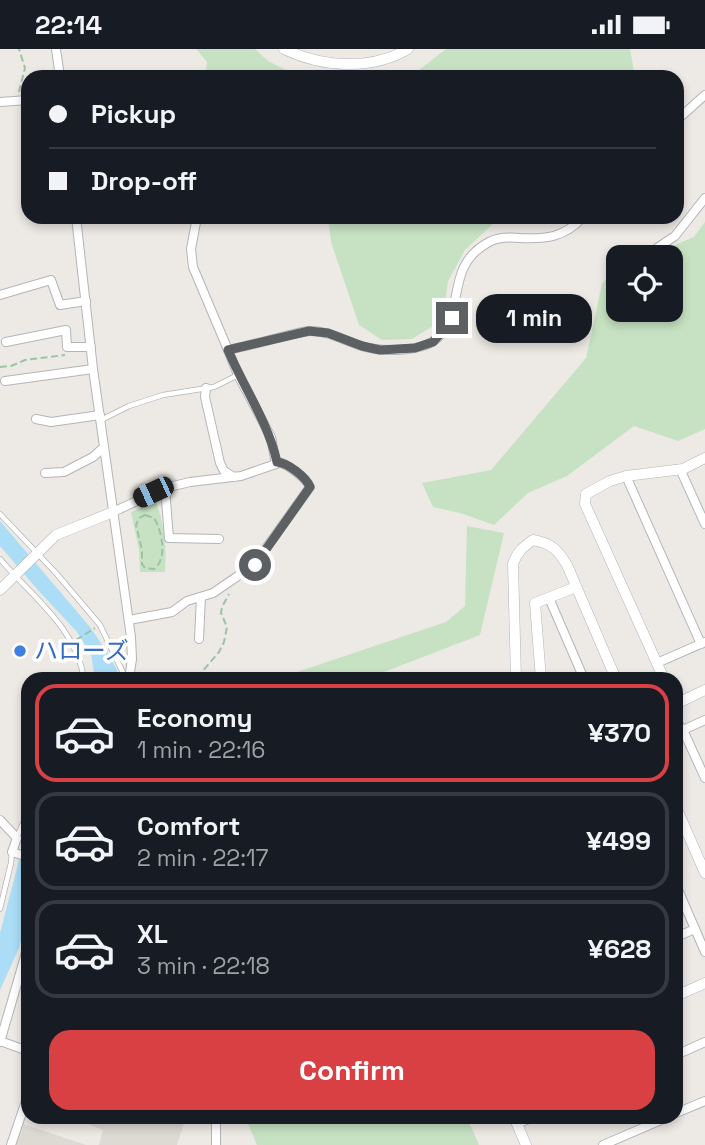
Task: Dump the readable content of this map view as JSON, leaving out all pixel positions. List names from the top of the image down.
{
  "places": ["ハローズ"],
  "page": {
    "status": "22:14",
    "banner": ["Pickup", "Drop-off"],
    "bubble": "1 min",
    "list": [
      {
        "name": "Economy",
        "note": "1 min · 22:16",
        "value": "¥370"
      },
      {
        "name": "Comfort",
        "note": "2 min · 22:17",
        "value": "¥499"
      },
      {
        "name": "XL",
        "note": "3 min · 22:18",
        "value": "¥628"
      }
    ],
    "buttons": "Confirm"
  }
}
